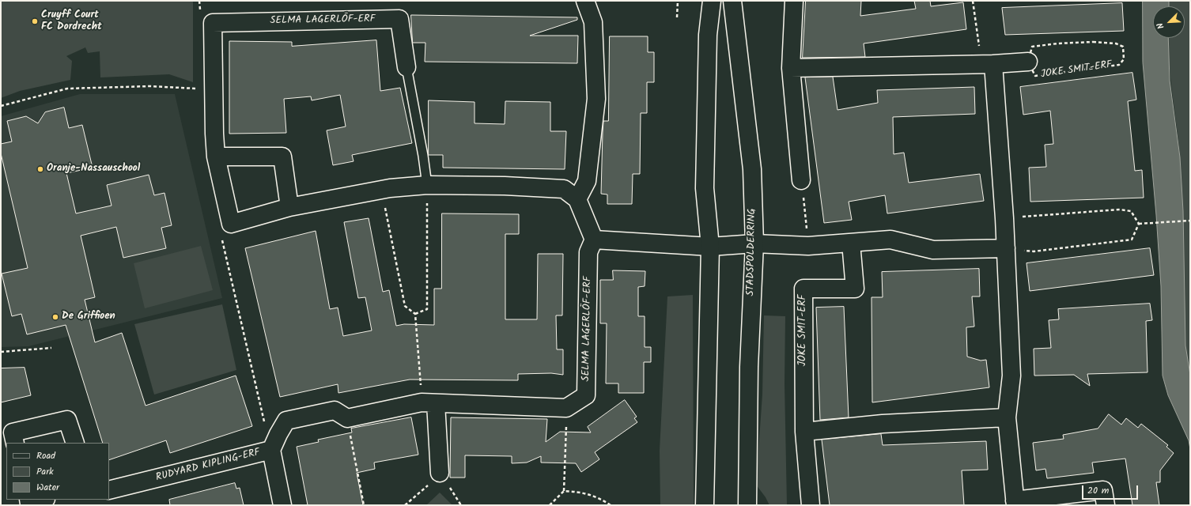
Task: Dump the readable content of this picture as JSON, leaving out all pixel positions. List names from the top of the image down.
{
  "streets": {
    "street": [
      "SELMA LAGERLÖF-ERF",
      "JOKE SMIT-ERF",
      "STADSPOLDERRING",
      "RUDYARD KIPLING-ERF"
    ]
  },
  "places": ["Cruyff Court FC Dordrecht", "Oranje-Nassauschool", "De Griffioen"],
  "legend": ["Road", "Park", "Water"],
  "scale_bar": "20 m",
  "north": "bottom left"
}
